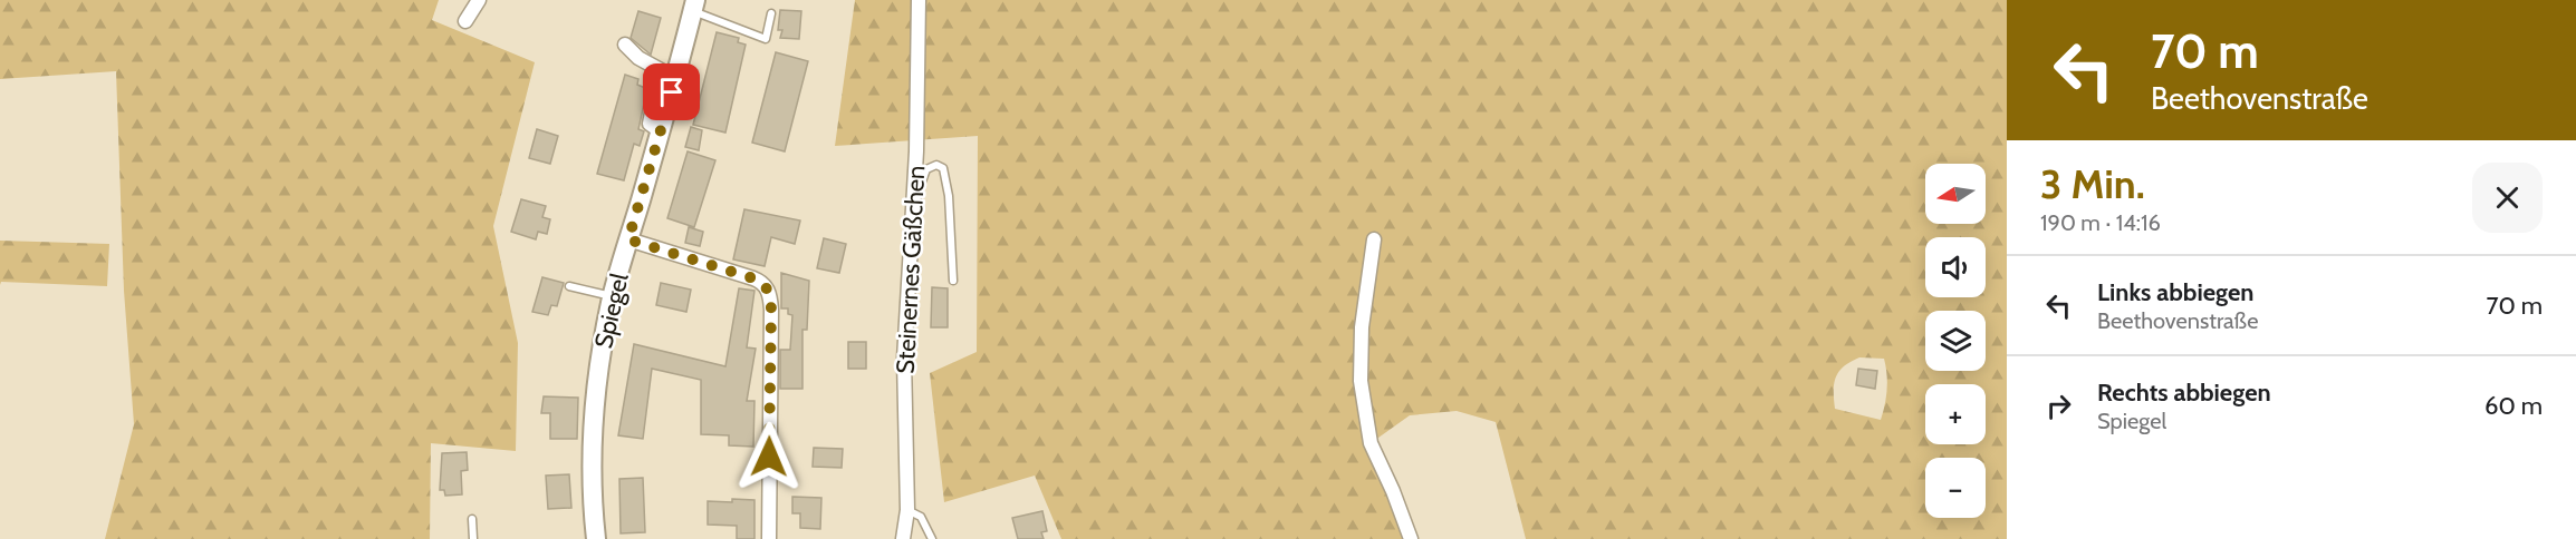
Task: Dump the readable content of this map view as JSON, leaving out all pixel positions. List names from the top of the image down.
{
  "streets": {
    "street": ["Steinernes Gäßchen", "Spiegel"]
  },
  "north": "left",
  "page": {
    "turn": ["70 m", "Beethovenstraße"],
    "heading": ["3 Min.", "190 m · 14:16"],
    "map_buttons": ["+", "−"],
    "list": [
      {
        "name": "Links abbiegen",
        "note": "Beethovenstraße",
        "value": "70 m"
      },
      {
        "name": "Rechts abbiegen",
        "note": "Spiegel",
        "value": "60 m"
      }
    ]
  }
}
